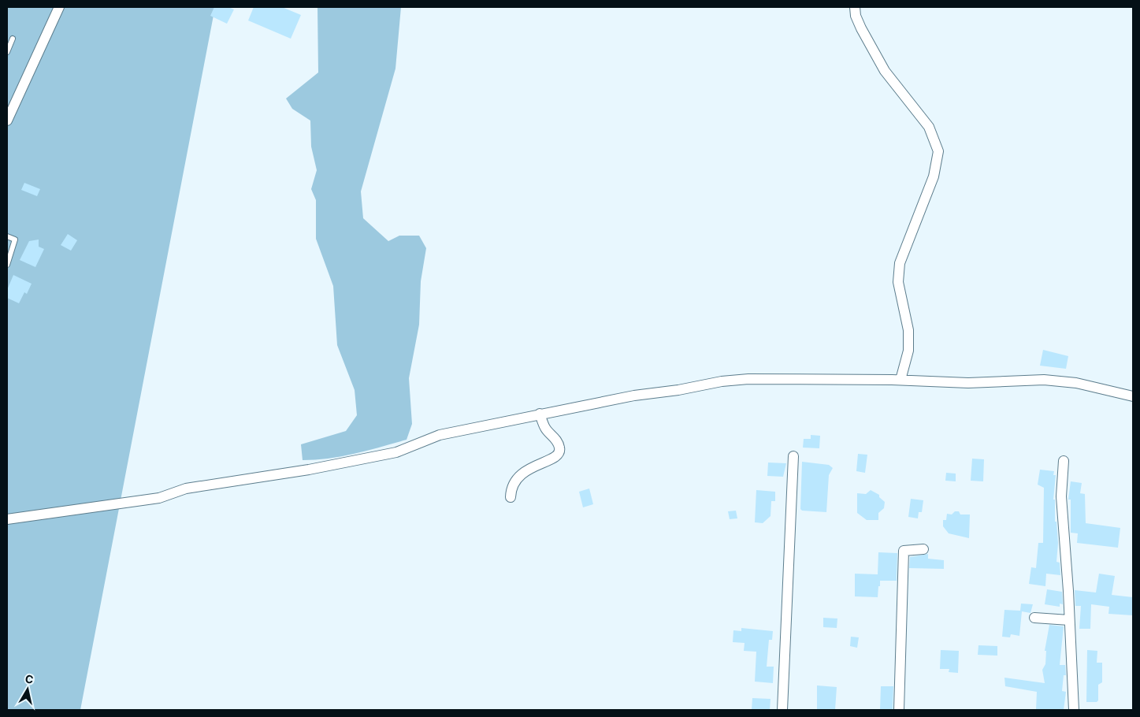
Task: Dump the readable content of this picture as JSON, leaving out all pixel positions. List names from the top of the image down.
{
  "north": "top"
}
